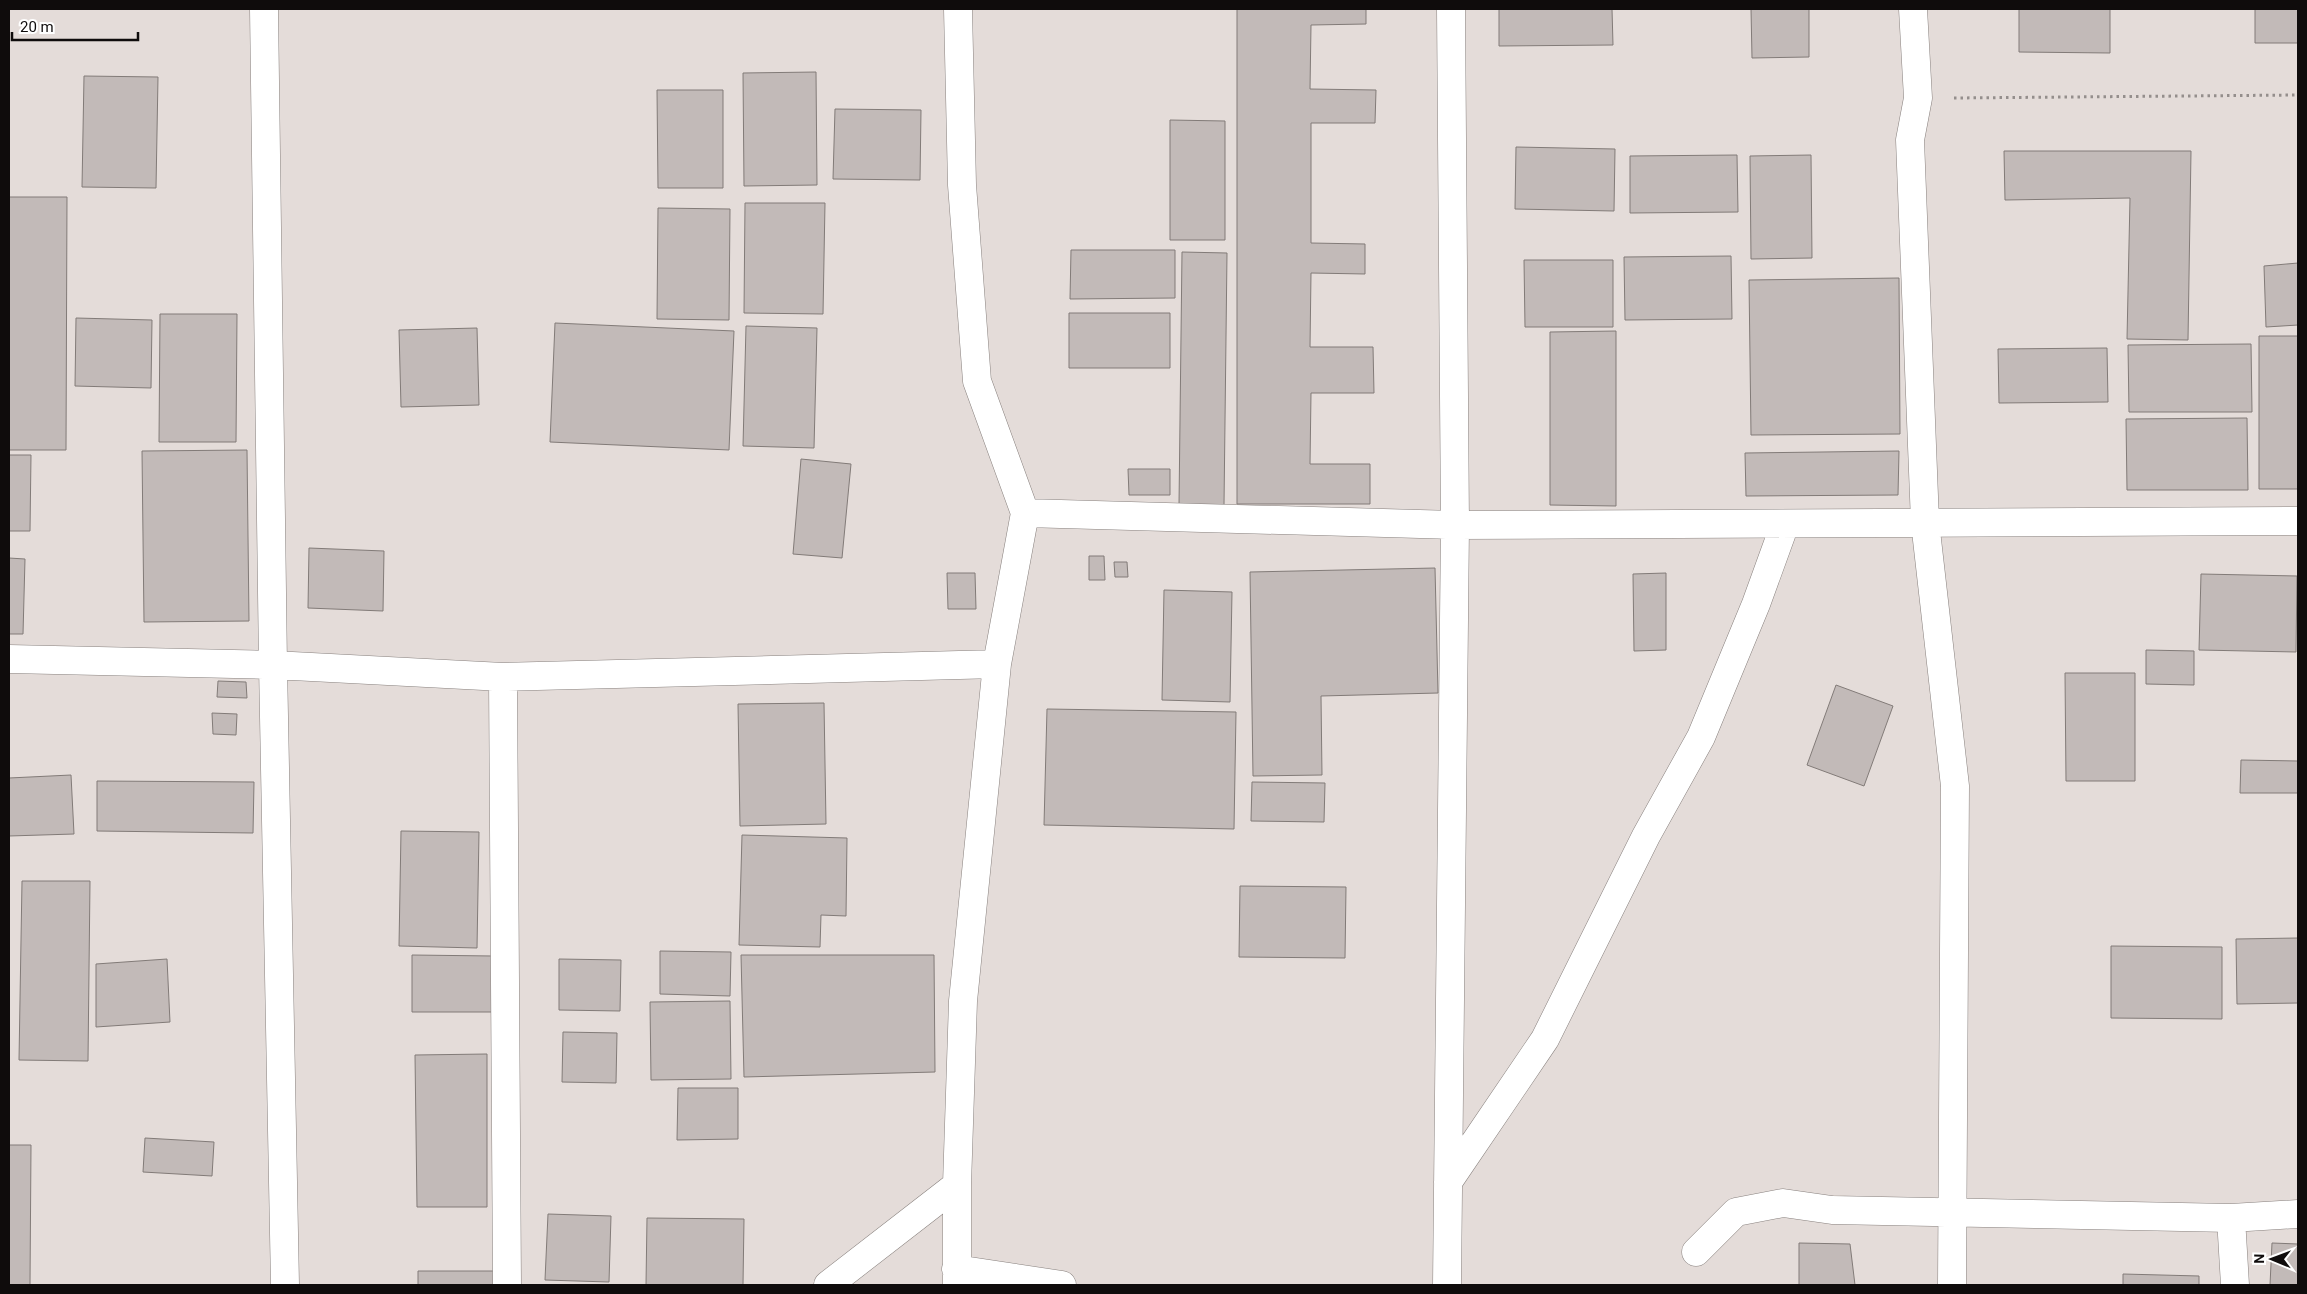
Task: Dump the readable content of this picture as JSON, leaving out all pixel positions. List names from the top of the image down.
{
  "scale_bar": "20 m",
  "north": "left"
}
